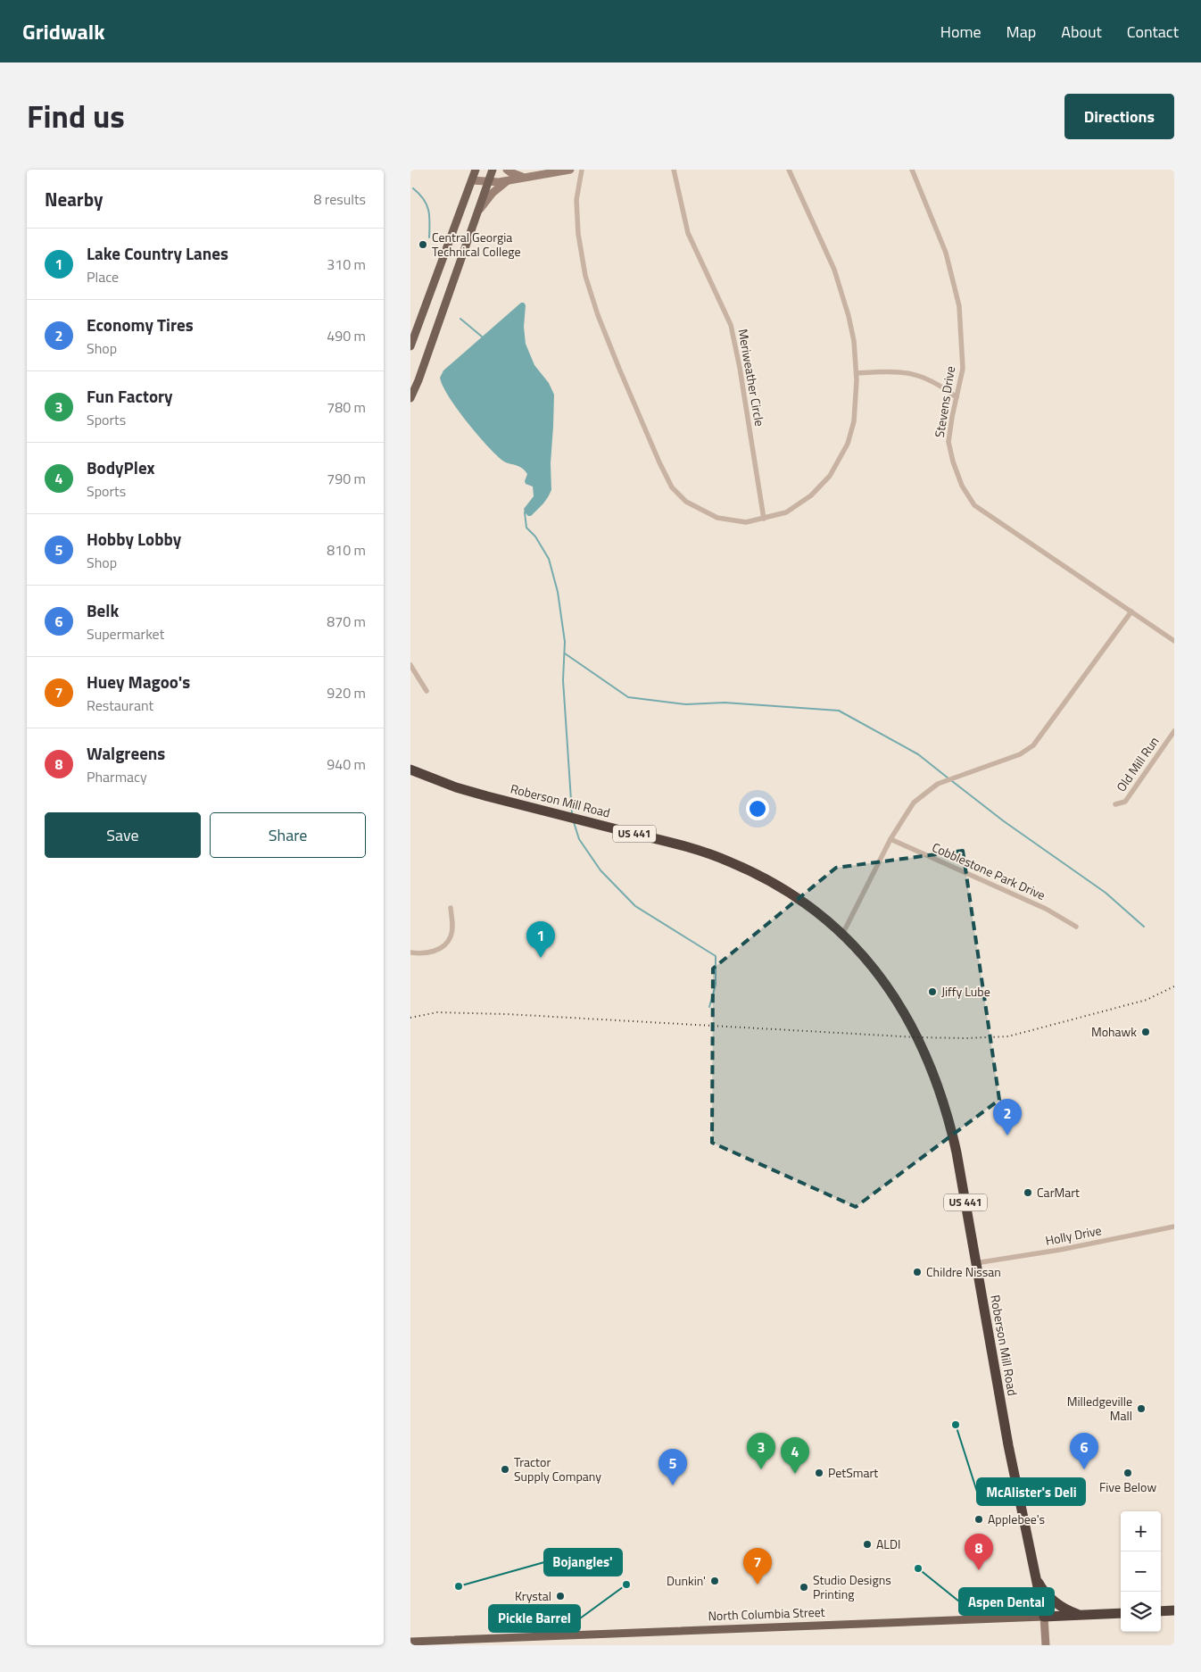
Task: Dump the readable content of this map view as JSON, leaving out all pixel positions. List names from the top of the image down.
{
  "streets": {
    "highway": ["Roberson Mill Road", "US 441", "North Columbia Street"],
    "street": [
      "Meriweather Circle",
      "Stevens Drive",
      "Old Mill Run",
      "Cobblestone Park Drive",
      "Holly Drive"
    ]
  },
  "crossings": [
    ["Roberson Mill Road", "US 441"],
    ["Roberson Mill Road", "Holly Drive"],
    ["Roberson Mill Road", "North Columbia Street"],
    ["US 441", "North Columbia Street"]
  ],
  "places": [
    "Central Georgia Technical College",
    "Jiffy Lube",
    "Mohawk",
    "CarMart",
    "Childre Nissan",
    "Milledgeville Mall",
    "McAlister's Deli",
    "Tractor Supply Company",
    "PetSmart",
    "Five Below",
    "Applebee's",
    "ALDI",
    "Aspen Dental",
    "Dunkin'",
    "Pickle Barrel",
    "Bojangles'",
    "Studio Designs Printing",
    "Krystal"
  ],
  "page": {
    "header": "Gridwalk",
    "nav": [
      "Home",
      "Map",
      "About",
      "Contact"
    ],
    "title": "Find us",
    "buttons": [
      "Directions",
      ["Save", "Share"]
    ],
    "heading": ["Nearby", "8 results"],
    "list": [
      {
        "mark": "1",
        "name": "Lake Country Lanes",
        "note": "Place",
        "value": "310 m"
      },
      {
        "mark": "2",
        "name": "Economy Tires",
        "note": "Shop",
        "value": "490 m"
      },
      {
        "mark": "3",
        "name": "Fun Factory",
        "note": "Sports",
        "value": "780 m"
      },
      {
        "mark": "4",
        "name": "BodyPlex",
        "note": "Sports",
        "value": "790 m"
      },
      {
        "mark": "5",
        "name": "Hobby Lobby",
        "note": "Shop",
        "value": "810 m"
      },
      {
        "mark": "6",
        "name": "Belk",
        "note": "Supermarket",
        "value": "870 m"
      },
      {
        "mark": "7",
        "name": "Huey Magoo's",
        "note": "Restaurant",
        "value": "920 m"
      },
      {
        "mark": "8",
        "name": "Walgreens",
        "note": "Pharmacy",
        "value": "940 m"
      }
    ],
    "pins": [
      "1",
      "2",
      "3",
      "6",
      "4",
      "5",
      "8",
      "7"
    ],
    "map_buttons": ["+", "−"]
  }
}
